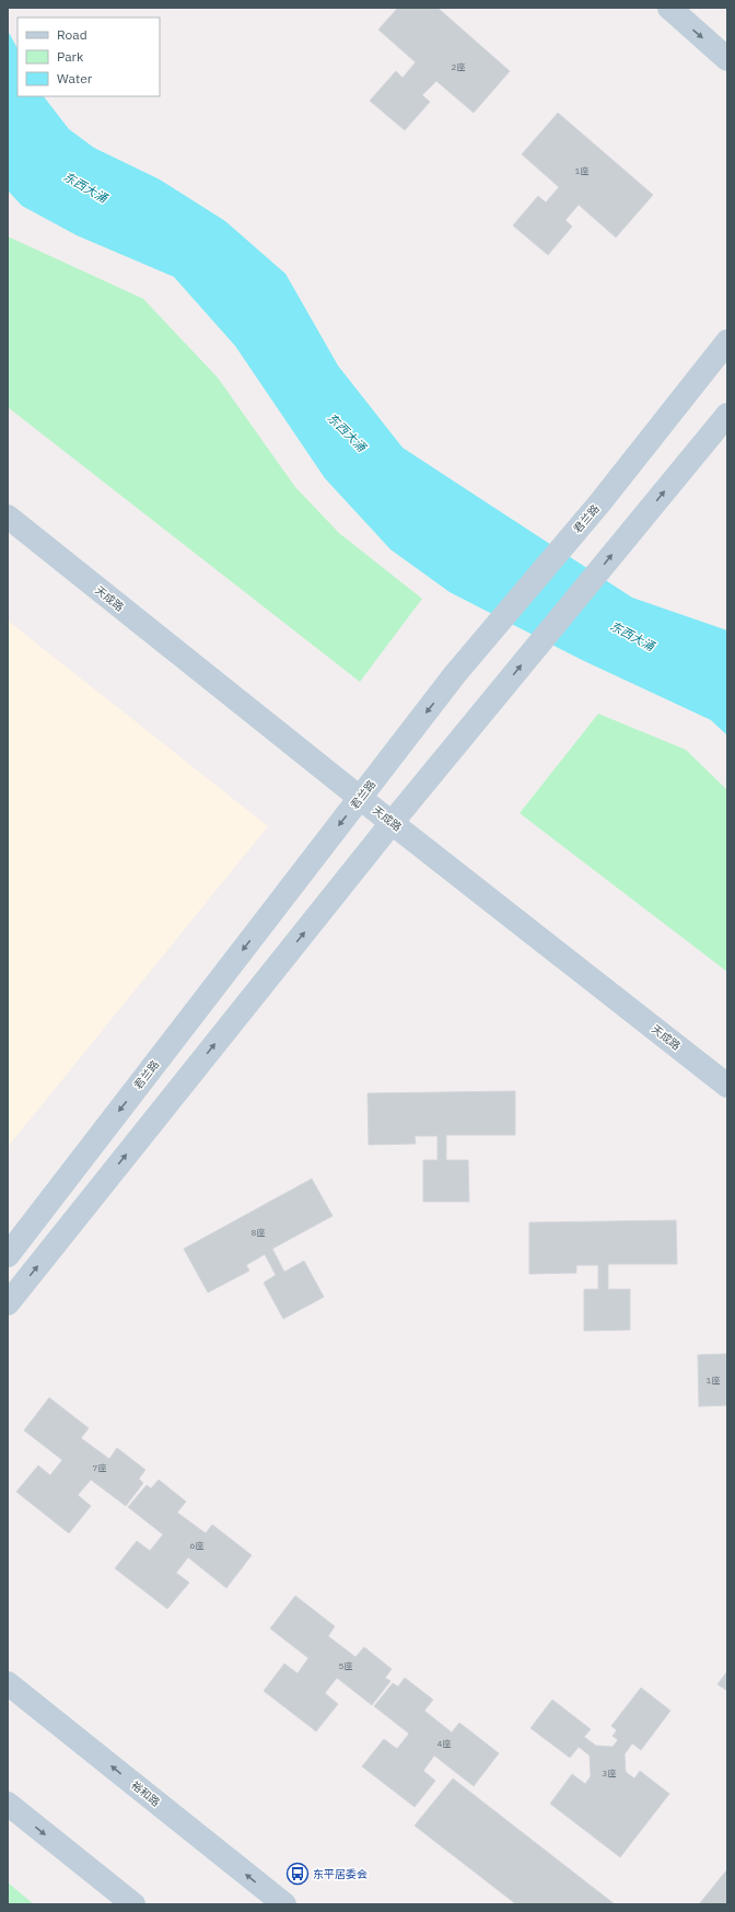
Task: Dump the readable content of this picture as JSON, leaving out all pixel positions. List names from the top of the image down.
{
  "streets": {
    "street": ["君兰路", "天成路", "裕和路"]
  },
  "crossings": [
    ["君兰路", "天成路"]
  ],
  "water": ["东西大涌"],
  "places": {
    "bus stop": ["东平居委会"]
  },
  "house_numbers": [
    "2座",
    "1座",
    "8座",
    "1座",
    "7座",
    "6座",
    "5座",
    "4座",
    "3座"
  ],
  "legend": ["Road", "Park", "Water"]
}
